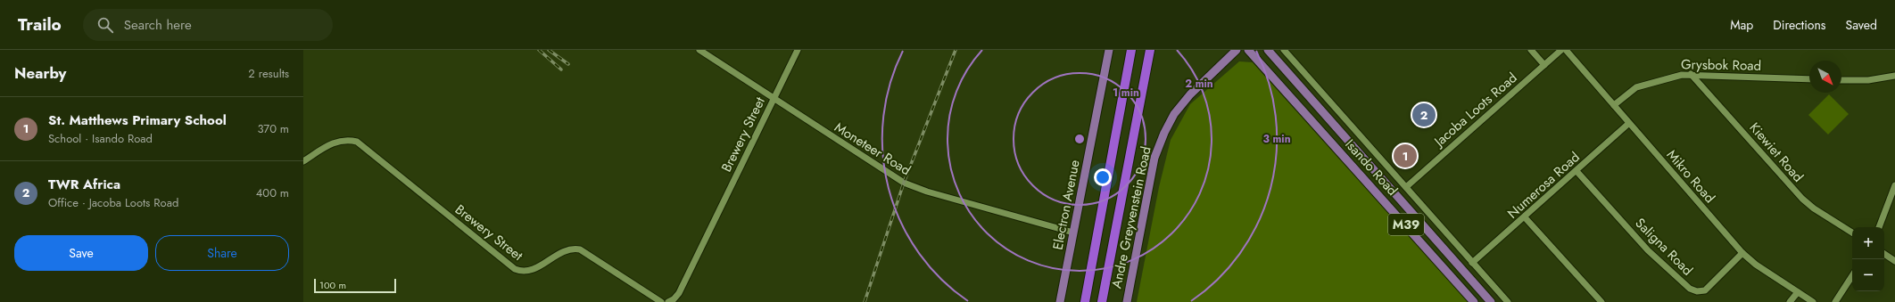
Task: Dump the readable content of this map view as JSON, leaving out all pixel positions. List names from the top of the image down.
{
  "streets": {
    "main road": [
      "Isando Road",
      "Electron Avenue",
      "Andre Greyvenstein Road",
      "M39"
    ],
    "street": [
      "Grysbok Road",
      "Jacoba Loots Road",
      "Brewery Street",
      "Moneteer Road",
      "Kiewiet Road",
      "Mikro Road",
      "Numerosa Road",
      "Saligna Road"
    ]
  },
  "crossings": [
    ["Grysbok Road", "Kiewiet Road"],
    ["Grysbok Road", "Mikro Road"],
    ["Jacoba Loots Road", "Isando Road"],
    ["Brewery Street", "Moneteer Road"],
    ["Moneteer Road", "Electron Avenue"],
    ["Isando Road", "Numerosa Road"],
    ["Mikro Road", "Numerosa Road"],
    ["Mikro Road", "Saligna Road"],
    ["Numerosa Road", "Saligna Road"]
  ],
  "scale_bar": "100 m",
  "north": "bottom right",
  "page": {
    "header": "Trailo",
    "search": "Search here",
    "nav": ["Map", "Directions", "Saved"],
    "heading": ["Nearby", "2 results"],
    "list": [
      {
        "mark": "1",
        "name": "St. Matthews Primary School",
        "note": "School · Isando Road",
        "value": "370 m"
      },
      {
        "mark": "2",
        "name": "TWR Africa",
        "note": "Office · Jacoba Loots Road",
        "value": "400 m"
      }
    ],
    "pins": ["2", "1"],
    "buttons": ["Save", "Share"],
    "map_buttons": ["+", "−"],
    "scale": "100 m"
  },
  "rings": ["2 min", "1 min", "3 min"]
}
